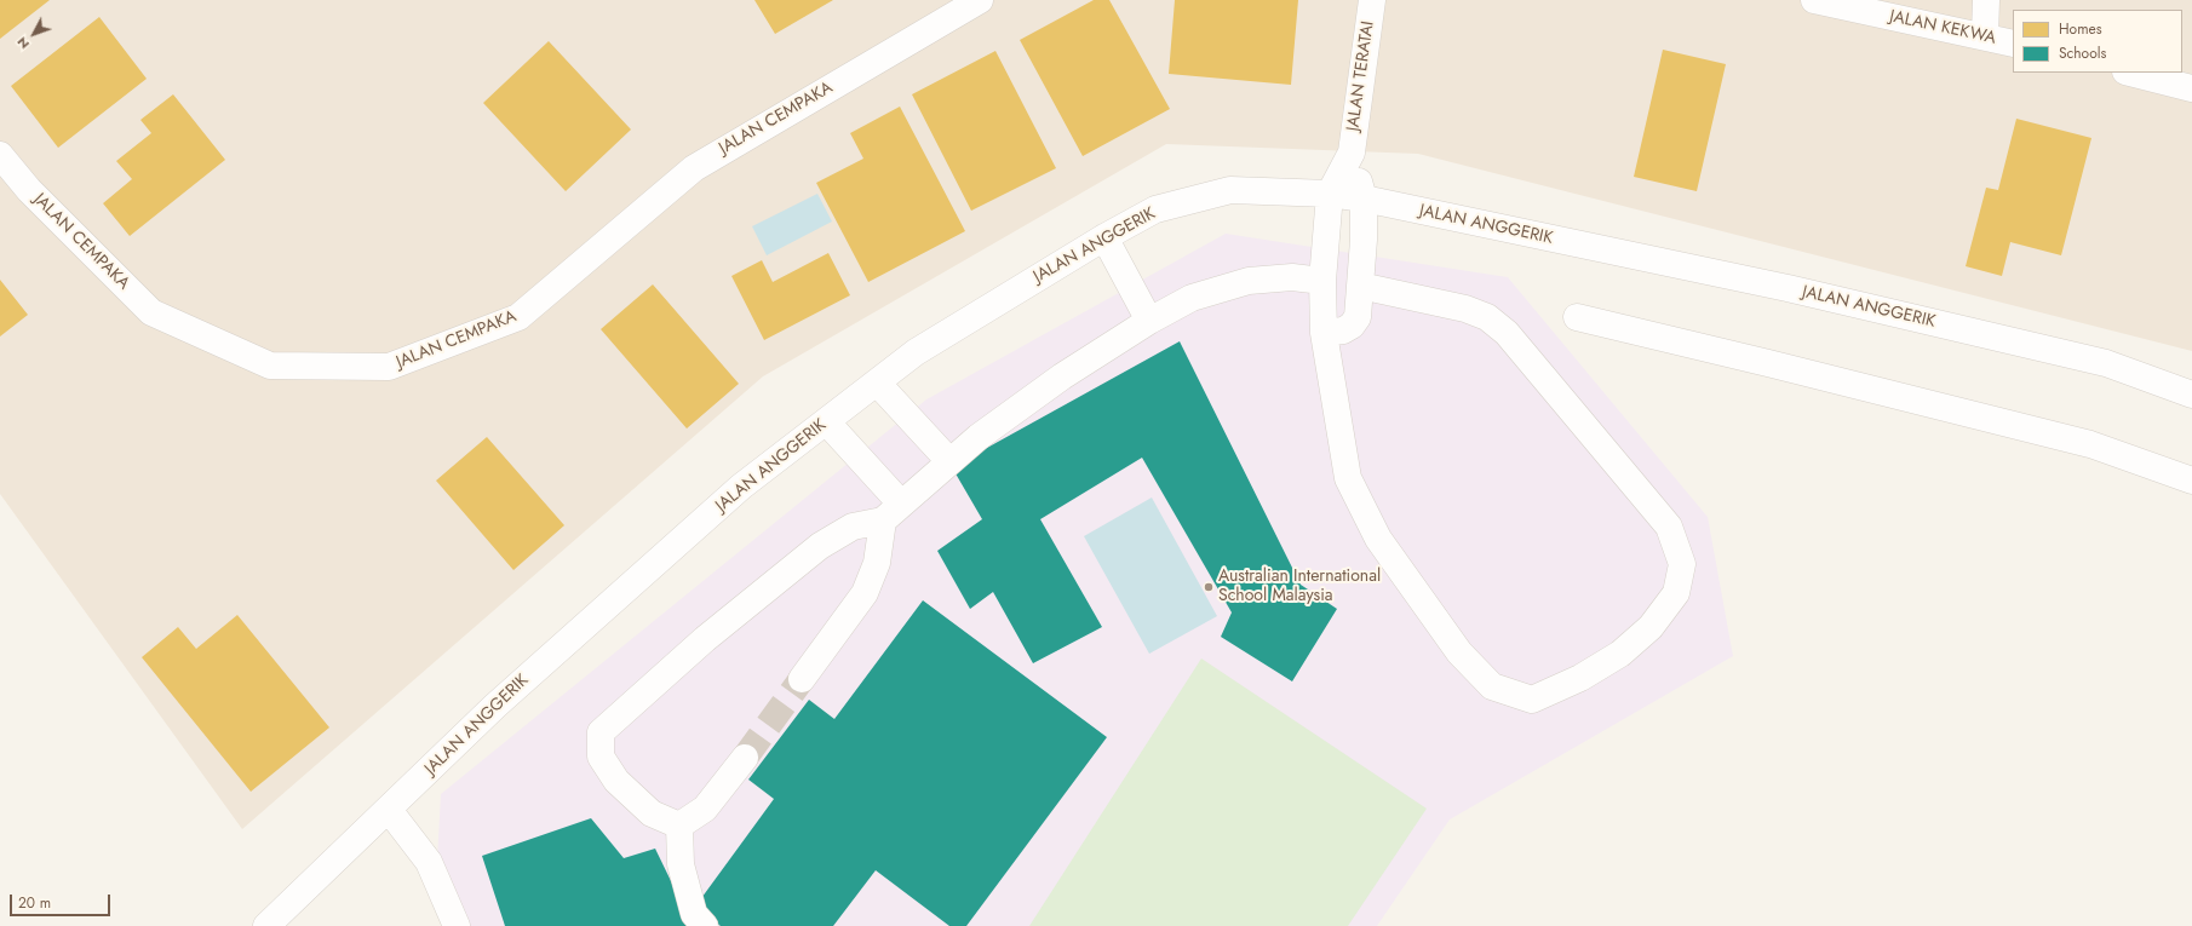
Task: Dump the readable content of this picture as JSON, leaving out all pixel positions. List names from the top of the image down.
{
  "streets": {
    "street": [
      "JALAN KEKWA",
      "JALAN TERATAI",
      "JALAN CEMPAKA",
      "JALAN ANGGERIK"
    ]
  },
  "crossings": [
    ["JALAN TERATAI", "JALAN ANGGERIK"]
  ],
  "places": ["Australian International School Malaysia"],
  "legend": ["Homes", "Schools"],
  "scale_bar": "20 m",
  "north": "bottom left"
}
